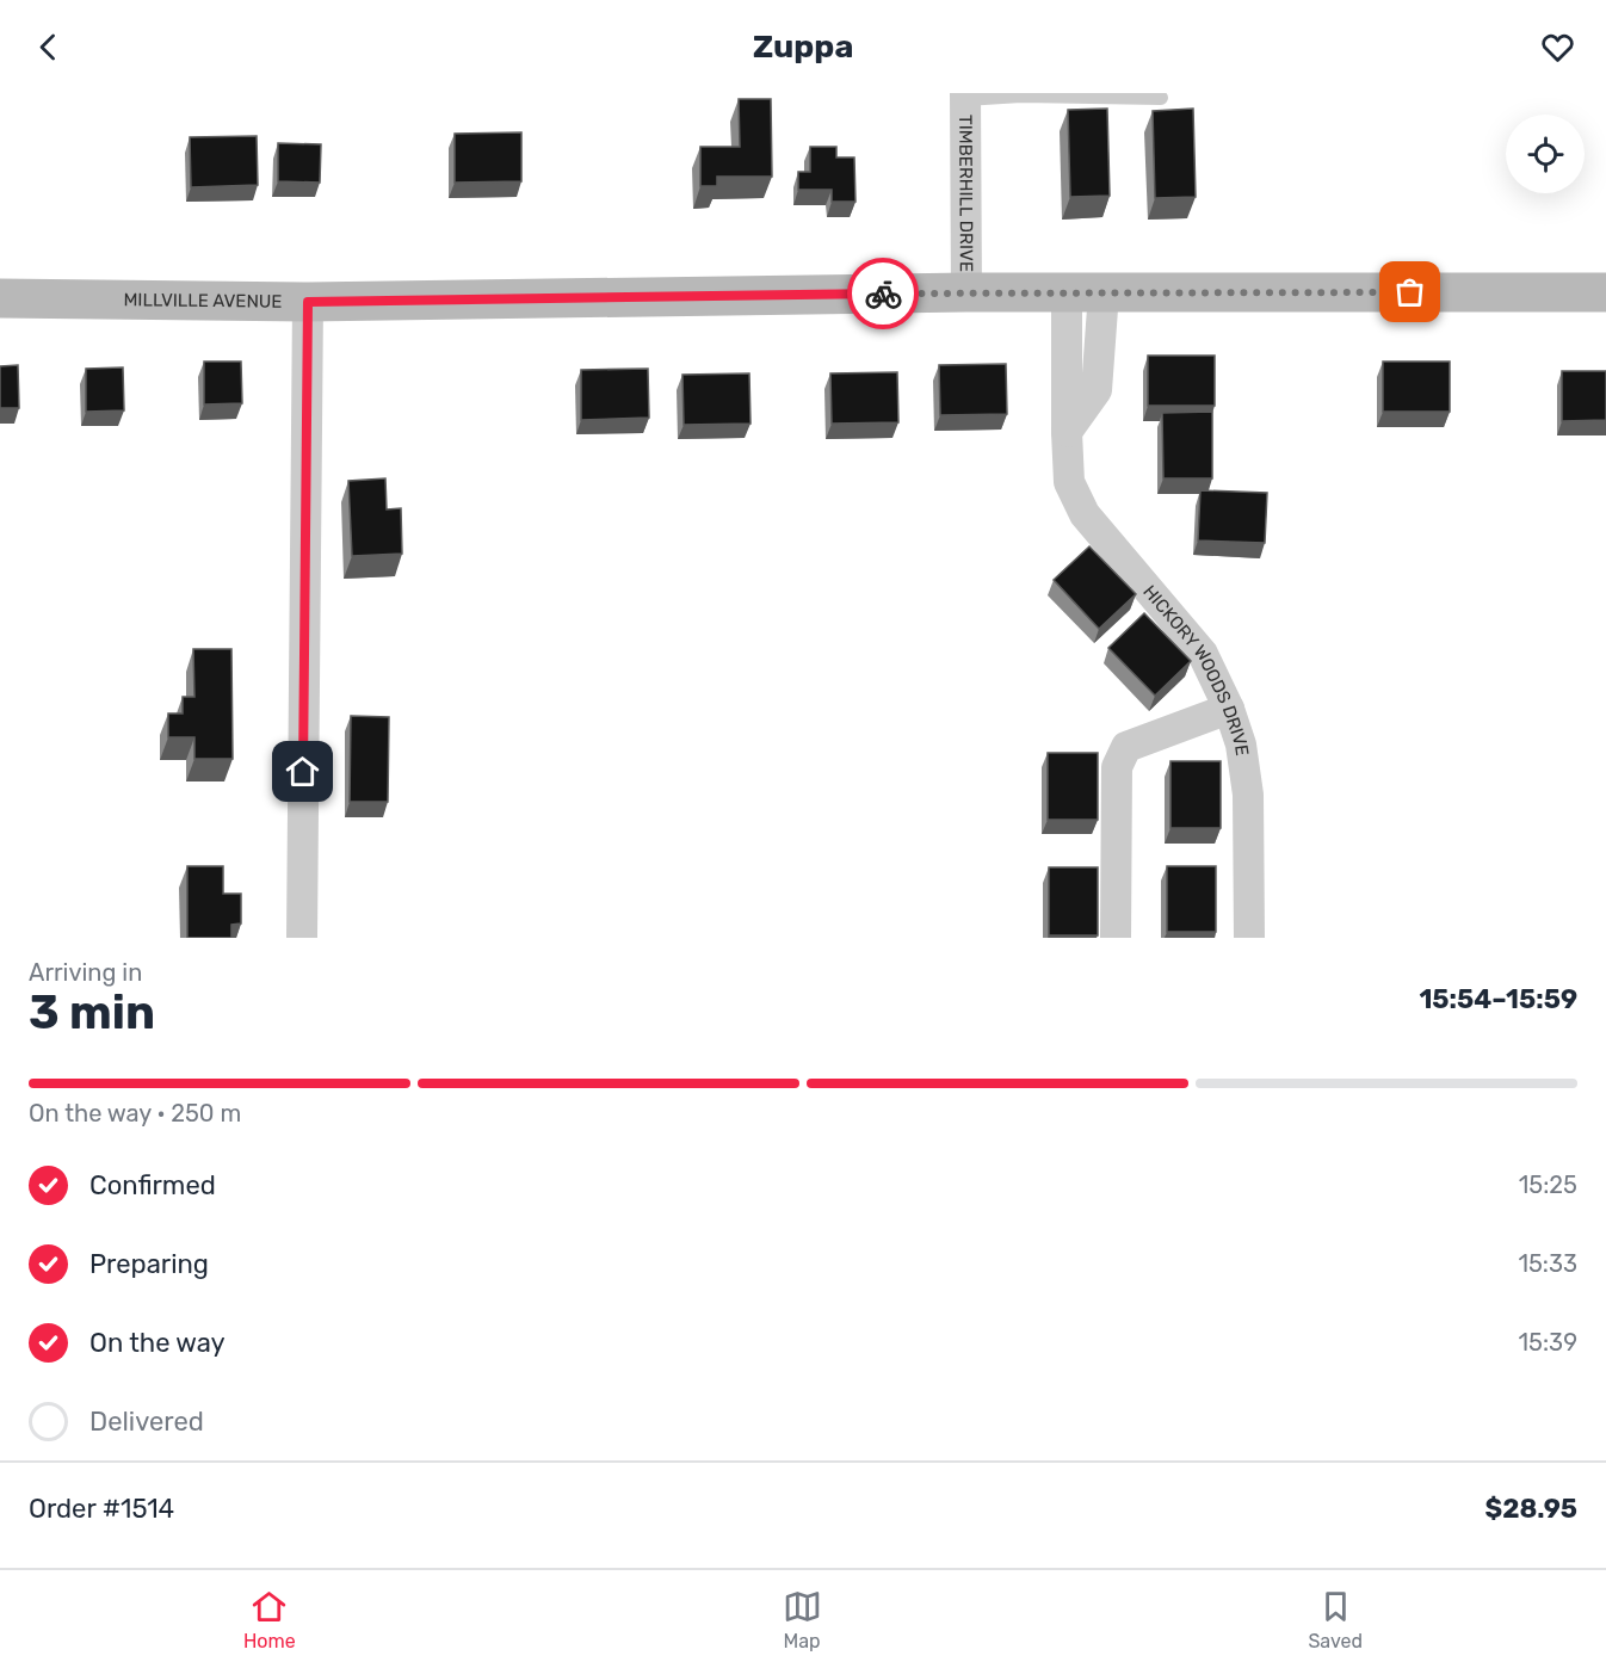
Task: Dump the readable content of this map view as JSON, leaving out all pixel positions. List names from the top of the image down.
{
  "streets": {
    "main road": ["MILLVILLE AVENUE"],
    "street": ["TIMBERHILL DRIVE", "HICKORY WOODS DRIVE"]
  },
  "crossings": [
    ["TIMBERHILL DRIVE", "MILLVILLE AVENUE"],
    ["MILLVILLE AVENUE", "HICKORY WOODS DRIVE"]
  ],
  "page": {
    "header": "Zuppa",
    "heading": ["3 min", "Arriving in", "15:54–15:59"],
    "panel": ["Order #1514", "$28.95"],
    "bar": "On the way · 250 m",
    "list": [
      ["Confirmed", "15:25"],
      ["Preparing", "15:33"],
      ["On the way", "15:39"],
      "Delivered"
    ],
    "tabs": ["Home", "Map", "Saved"]
  }
}
